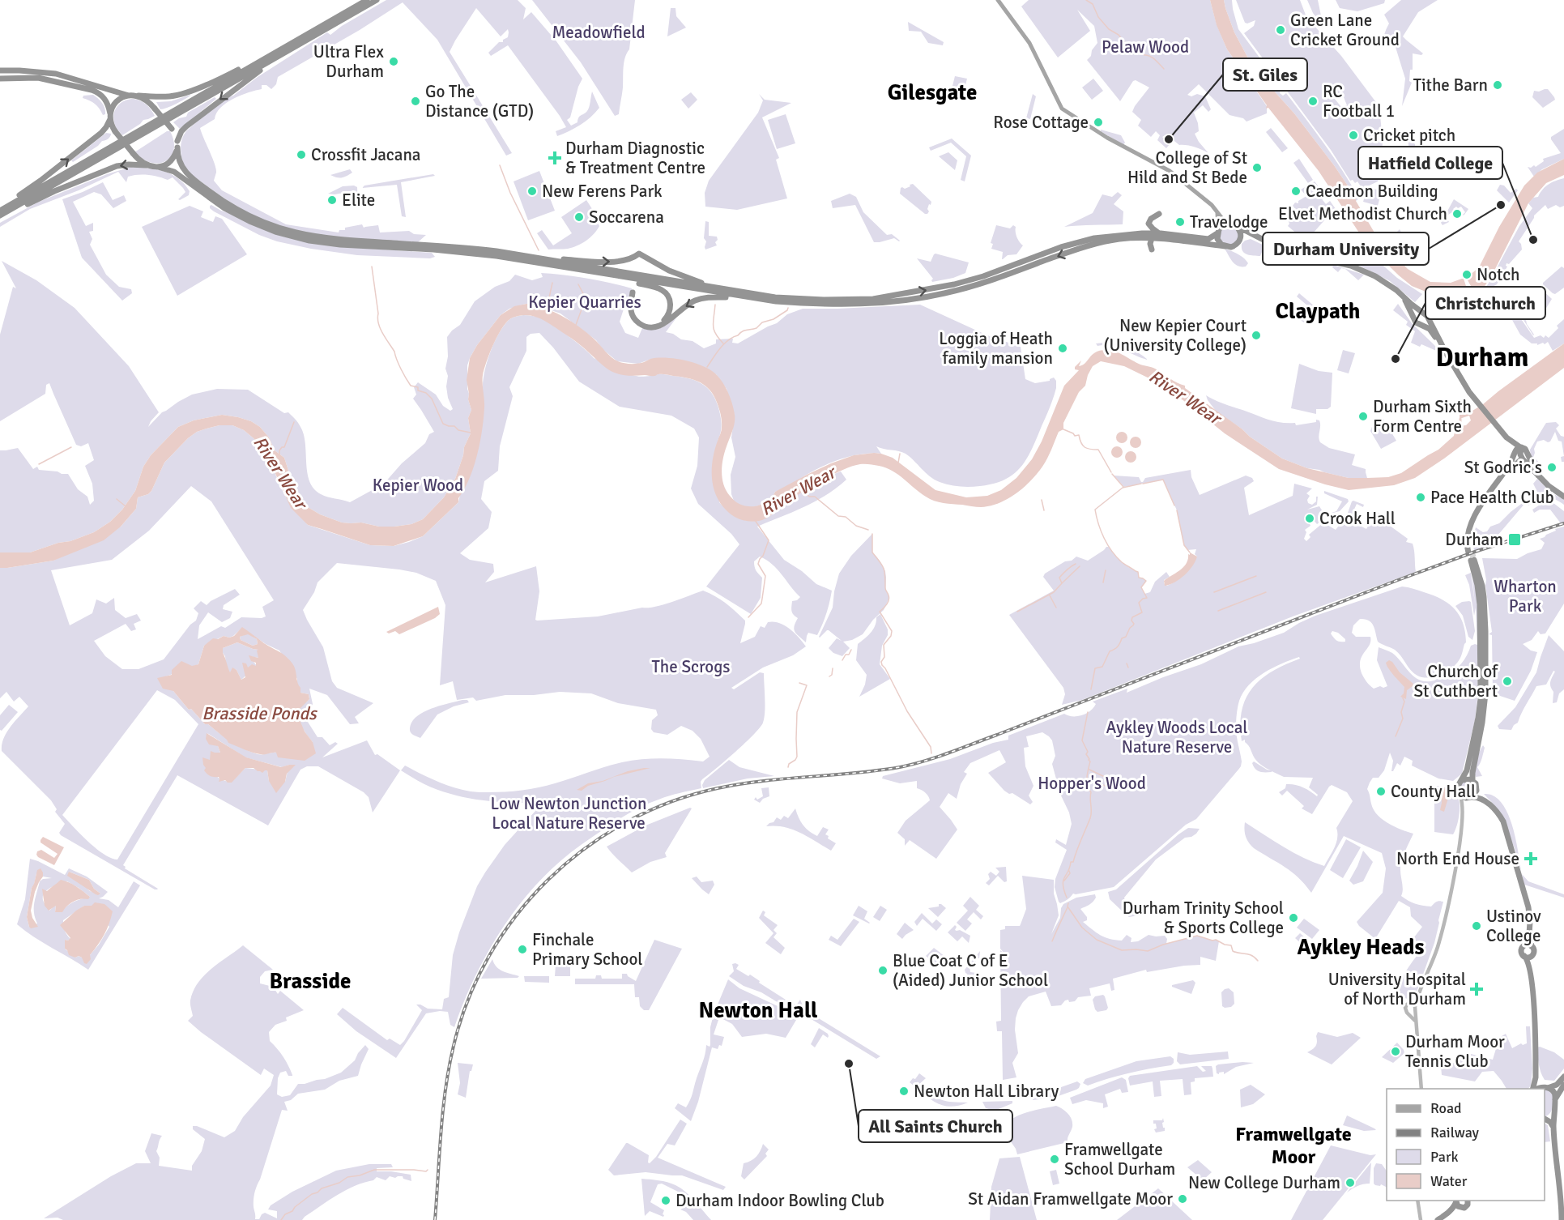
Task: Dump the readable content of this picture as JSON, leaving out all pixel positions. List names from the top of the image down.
{
  "districts": [
    "Gilesgate",
    "Claypath",
    "Durham",
    "Aykley Heads",
    "Brasside",
    "Newton Hall",
    "Framwellgate Moor"
  ],
  "water": ["River Wear", "Brasside Ponds"],
  "parks": [
    "Meadowfield",
    "Pelaw Wood",
    "Kepier Quarries",
    "Kepier Wood",
    "Wharton Park",
    "The Scrogs",
    "Aykley Woods Local Nature Reserve",
    "Hopper's Wood",
    "Low Newton Junction Local Nature Reserve"
  ],
  "places": {
    "other": [
      "Green Lane Cricket Ground",
      "Ultra Flex Durham",
      "Tithe Barn",
      "Go The Distance (GTD)",
      "RC Football 1",
      "Rose Cottage",
      "Cricket pitch",
      "St. Giles",
      "Crossfit Jacana",
      "College of St Hild and St Bede",
      "New Ferens Park",
      "Caedmon Building",
      "Elite",
      "Durham University",
      "Elvet Methodist Church",
      "Soccarena",
      "Travelodge",
      "Hatfield College",
      "Notch",
      "New Kepier Court (University College)",
      "Loggia of Heath family mansion",
      "Christchurch",
      "Durham Sixth Form Centre",
      "St Godric's",
      "Pace Health Club",
      "Crook Hall",
      "Church of St Cuthbert",
      "County Hall",
      "Durham Trinity School & Sports College",
      "Ustinov College",
      "Finchale Primary School",
      "Blue Coat C of E (Aided) Junior School",
      "Durham Moor Tennis Club",
      "All Saints Church",
      "Newton Hall Library",
      "Framwellgate School Durham",
      "New College Durham",
      "St Aidan Framwellgate Moor",
      "Durham Indoor Bowling Club"
    ],
    "health": ["Durham Diagnostic & Treatment Centre", "North End House", "University Hospital of North Durham"],
    "transit": ["Durham"]
  },
  "legend": [
    "Road",
    "Railway",
    "Park",
    "Water"
  ]
}
